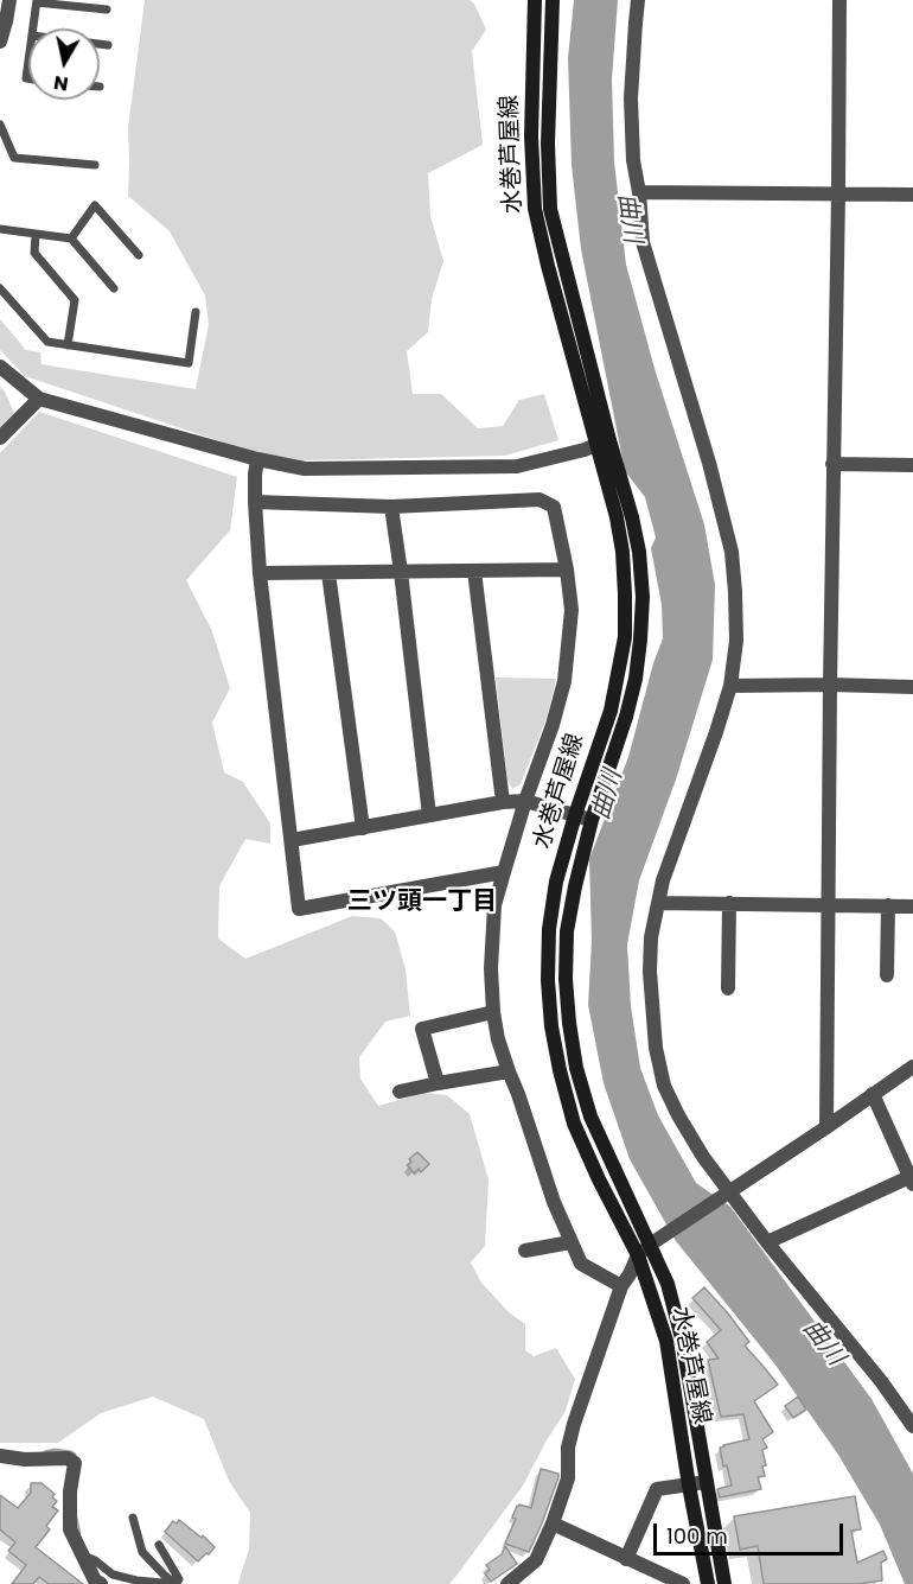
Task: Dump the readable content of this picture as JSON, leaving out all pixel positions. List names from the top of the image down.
{
  "streets": {
    "main road": ["水巻芦屋線"]
  },
  "districts": ["三ツ頭一丁目"],
  "water": ["曲川"],
  "scale_bar": "100 m",
  "north": "bottom"
}
